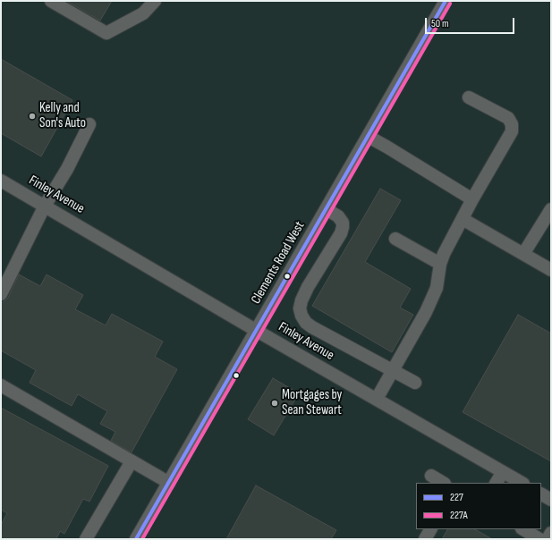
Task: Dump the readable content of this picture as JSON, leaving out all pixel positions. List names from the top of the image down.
{
  "streets": {
    "street": ["Finley Avenue", "Clements Road West"]
  },
  "crossings": [
    ["Finley Avenue", "Clements Road West"]
  ],
  "places": ["Kelly and Son's Auto", "Mortgages by Sean Stewart"],
  "lines": ["transit line 227", "transit line 227A"],
  "legend": ["227", "227A"],
  "scale_bar": "50 m"
}
